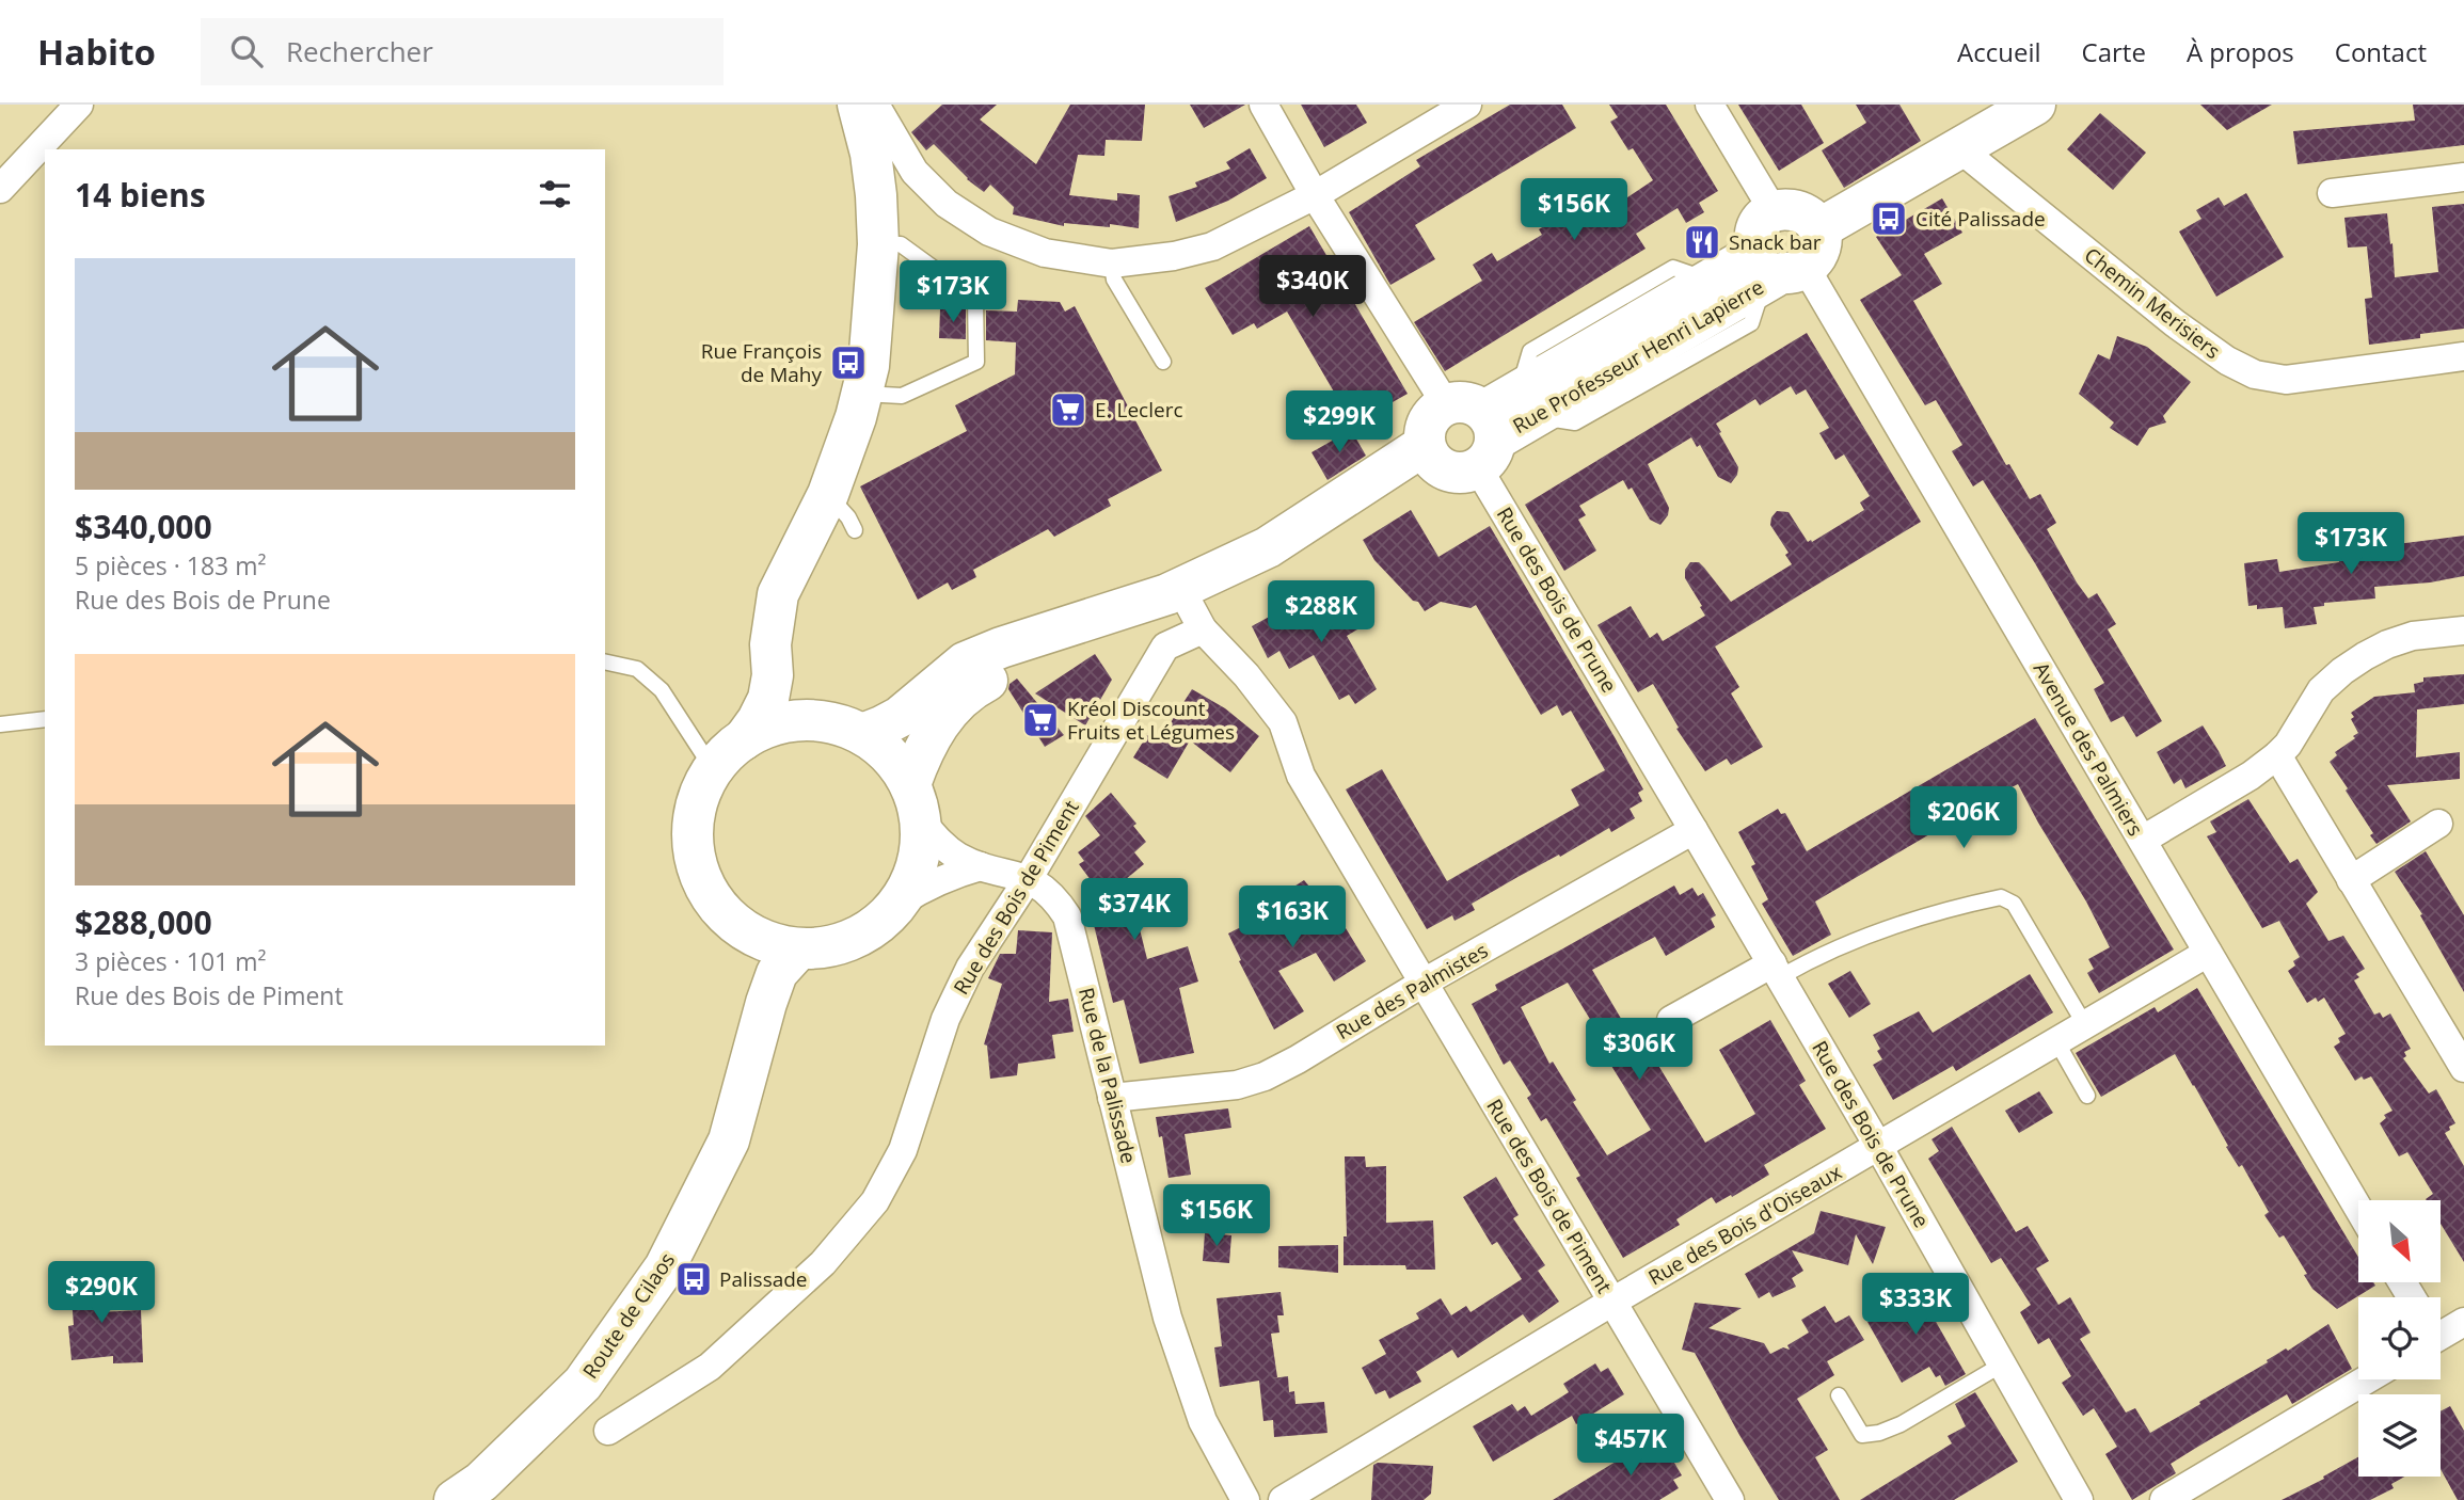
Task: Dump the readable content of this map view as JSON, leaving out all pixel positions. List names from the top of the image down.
{
  "streets": {
    "main road": ["Rue Professeur Henri Lapierre", "Route de Cilaos"],
    "street": [
      "Chemin Merisiers",
      "Rue des Bois de Prune",
      "Avenue des Palmiers",
      "Rue des Bois de Piment",
      "Rue des Palmistes",
      "Rue de la Palissade",
      "Rue des Bois d'Oiseaux"
    ]
  },
  "crossings": [
    ["Rue Professeur Henri Lapierre", "Rue des Bois de Prune"],
    ["Rue Professeur Henri Lapierre", "Avenue des Palmiers"],
    ["Rue Professeur Henri Lapierre", "Rue des Bois de Piment"],
    ["Rue Professeur Henri Lapierre", "Rue de la Palissade"],
    ["Rue Professeur Henri Lapierre", "Route de Cilaos"],
    ["Rue des Bois de Prune", "Rue des Palmistes"],
    ["Rue des Bois de Prune", "Rue des Bois d'Oiseaux"],
    ["Avenue des Palmiers", "Rue des Bois d'Oiseaux"],
    ["Rue des Bois de Piment", "Rue des Palmistes"],
    ["Rue des Bois de Piment", "Rue de la Palissade"],
    ["Rue des Bois de Piment", "Rue des Bois d'Oiseaux"],
    ["Rue des Palmistes", "Rue de la Palissade"],
    ["Rue de la Palissade", "Route de Cilaos"]
  ],
  "places": {
    "bus stop": ["Cité Palissade", "Rue François de Mahy", "Palissade"],
    "restaurant": ["Snack bar"],
    "supermarket": ["E. Leclerc", "Kréol Discount Fruits et Légumes"]
  },
  "north": "bottom right",
  "page": {
    "header": "Habito",
    "search": "Rechercher",
    "nav": [
      "Accueil",
      "Carte",
      "À propos",
      "Contact"
    ],
    "heading": "14 biens",
    "price": [
      "$156K",
      "$340K",
      "$173K",
      "$299K",
      "$173K",
      "$288K",
      "$206K",
      "$374K",
      "$163K",
      "$306K",
      "$156K",
      "$290K",
      "$333K",
      "$457K"
    ],
    "list": [
      {
        "name": "$340,000",
        "note": "5 pièces · 183 m² · Rue des Bois de Prune"
      },
      {
        "name": "$288,000",
        "note": "3 pièces · 101 m² · Rue des Bois de Piment"
      }
    ]
  }
}
